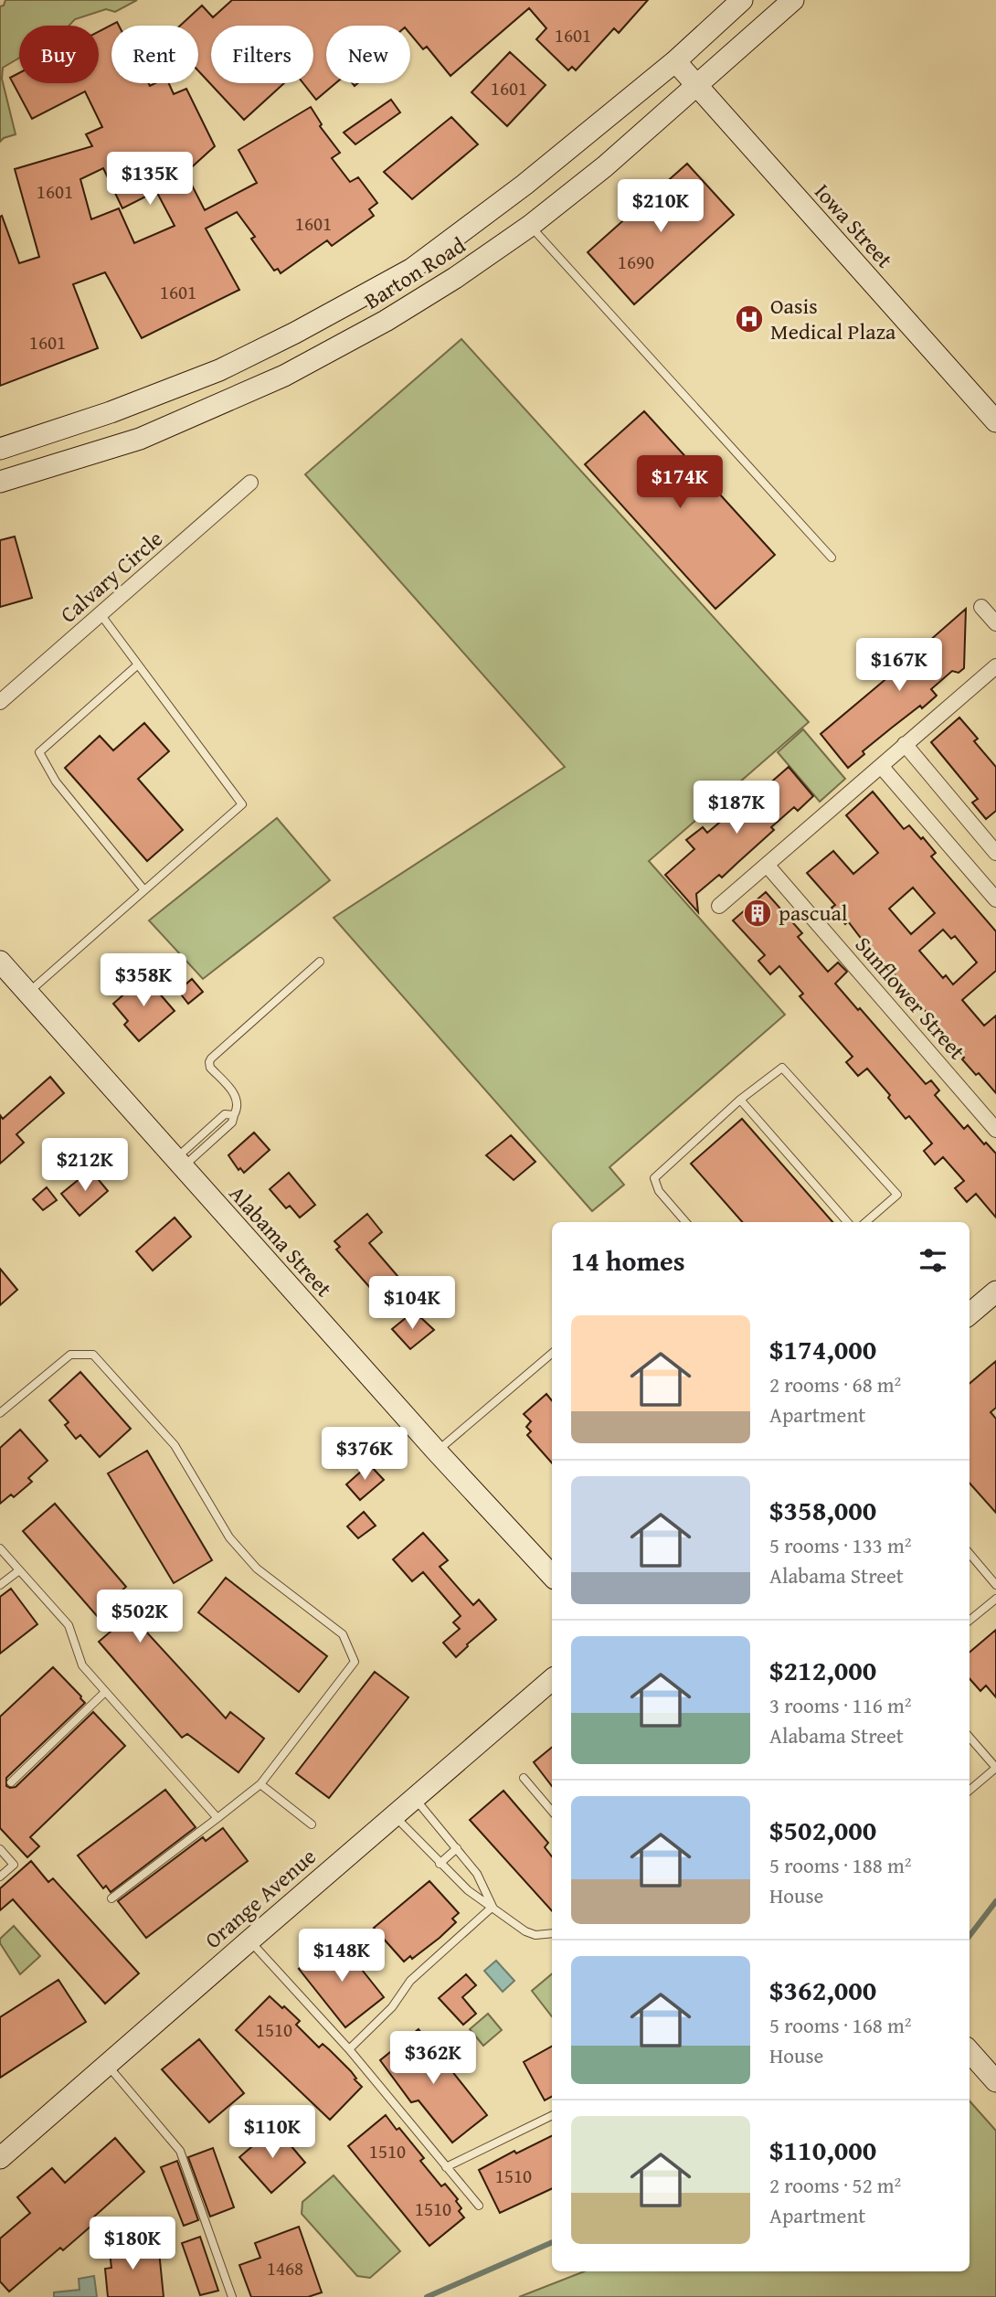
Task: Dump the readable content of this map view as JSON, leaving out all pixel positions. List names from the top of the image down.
{
  "streets": {
    "main road": [
      "Iowa Street",
      "Barton Road",
      "Alabama Street",
      "Orange Avenue"
    ],
    "street": ["Calvary Circle", "Sunflower Street"]
  },
  "crossings": [
    ["Iowa Street", "Barton Road"]
  ],
  "places": {
    "hospital": ["Oasis Medical Plaza"],
    "building": ["pascual"]
  },
  "house_numbers": [
    "1601",
    "1601",
    "1601",
    "1601",
    "1690",
    "1601",
    "1601",
    "1510",
    "1510",
    "1510",
    "1510",
    "1468"
  ],
  "page": {
    "chip": [
      "Buy",
      "Rent",
      "Filters",
      "New"
    ],
    "price": [
      "$135K",
      "$210K",
      "$174K",
      "$167K",
      "$187K",
      "$358K",
      "$212K",
      "$104K",
      "$376K",
      "$502K",
      "$148K",
      "$362K",
      "$110K",
      "$180K"
    ],
    "heading": "14 homes",
    "list": [
      {
        "name": "$174,000",
        "note": "2 rooms · 68 m² · Apartment"
      },
      {
        "name": "$358,000",
        "note": "5 rooms · 133 m² · Alabama Street"
      },
      {
        "name": "$212,000",
        "note": "3 rooms · 116 m² · Alabama Street"
      },
      {
        "name": "$502,000",
        "note": "5 rooms · 188 m² · House"
      },
      {
        "name": "$362,000",
        "note": "5 rooms · 168 m² · House"
      },
      {
        "name": "$110,000",
        "note": "2 rooms · 52 m² · Apartment"
      }
    ]
  }
}
